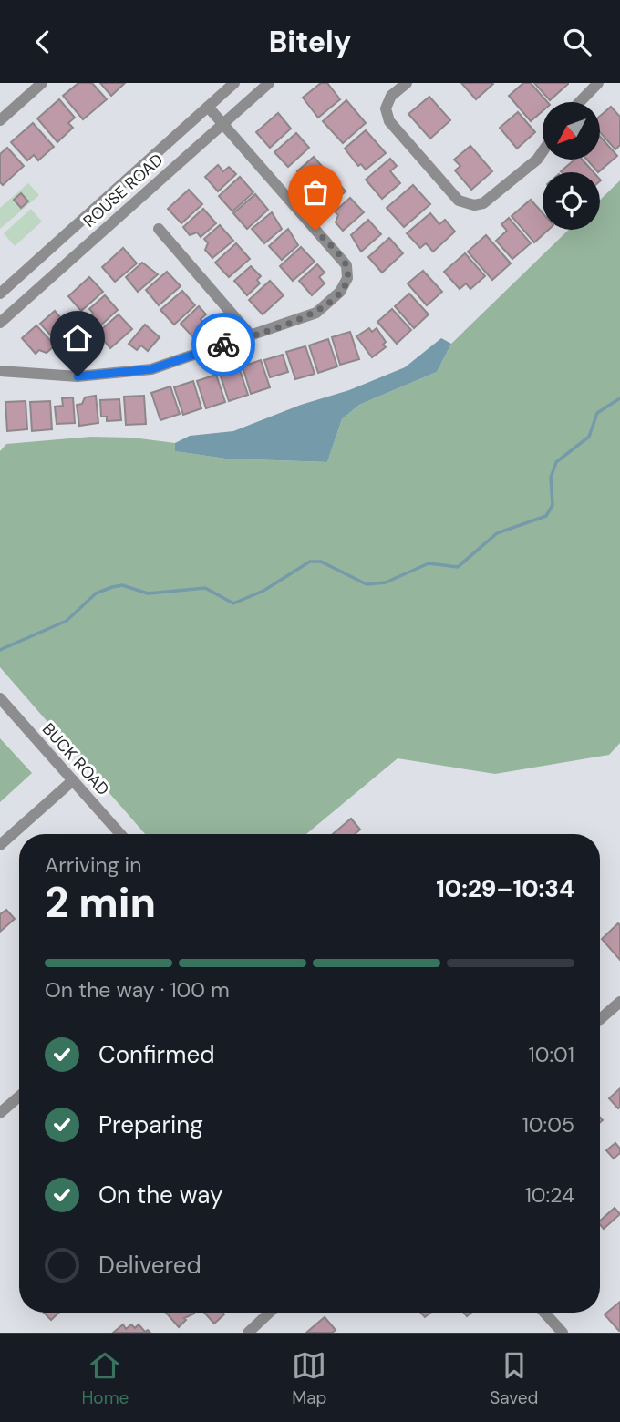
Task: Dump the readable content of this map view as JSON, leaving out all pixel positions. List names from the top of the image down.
{
  "streets": {
    "street": ["ROUSE ROAD", "BUCK ROAD"]
  },
  "north": "bottom left",
  "page": {
    "header": "Bitely",
    "heading": ["2 min", "Arriving in", "10:29–10:34"],
    "bar": "On the way · 100 m",
    "list": [
      ["Confirmed", "10:01"],
      ["Preparing", "10:05"],
      ["On the way", "10:24"],
      "Delivered"
    ],
    "tabs": ["Home", "Map", "Saved"]
  }
}
